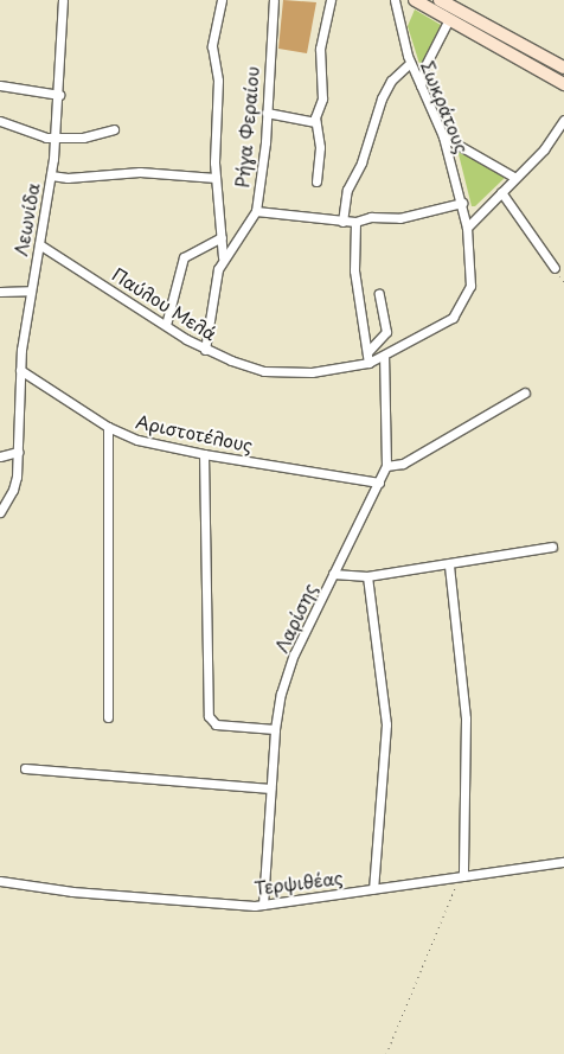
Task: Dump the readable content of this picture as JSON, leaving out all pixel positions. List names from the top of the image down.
{
  "streets": {
    "street": [
      "Σωκράτους",
      "Ρήγα Φεραίου",
      "Λεωνίδα",
      "Παύλου Μελά",
      "Αριστοτέλους",
      "Λαρίσης",
      "Τερψιθέας"
    ]
  },
  "crossings": [
    ["Σωκράτους", "Παύλου Μελά"],
    ["Σωκράτους", "Λαρίσης"],
    ["Ρήγα Φεραίου", "Παύλου Μελά"],
    ["Λεωνίδα", "Παύλου Μελά"],
    ["Λεωνίδα", "Αριστοτέλους"],
    ["Παύλου Μελά", "Λαρίσης"],
    ["Αριστοτέλους", "Λαρίσης"],
    ["Λαρίσης", "Τερψιθέας"]
  ]
}
